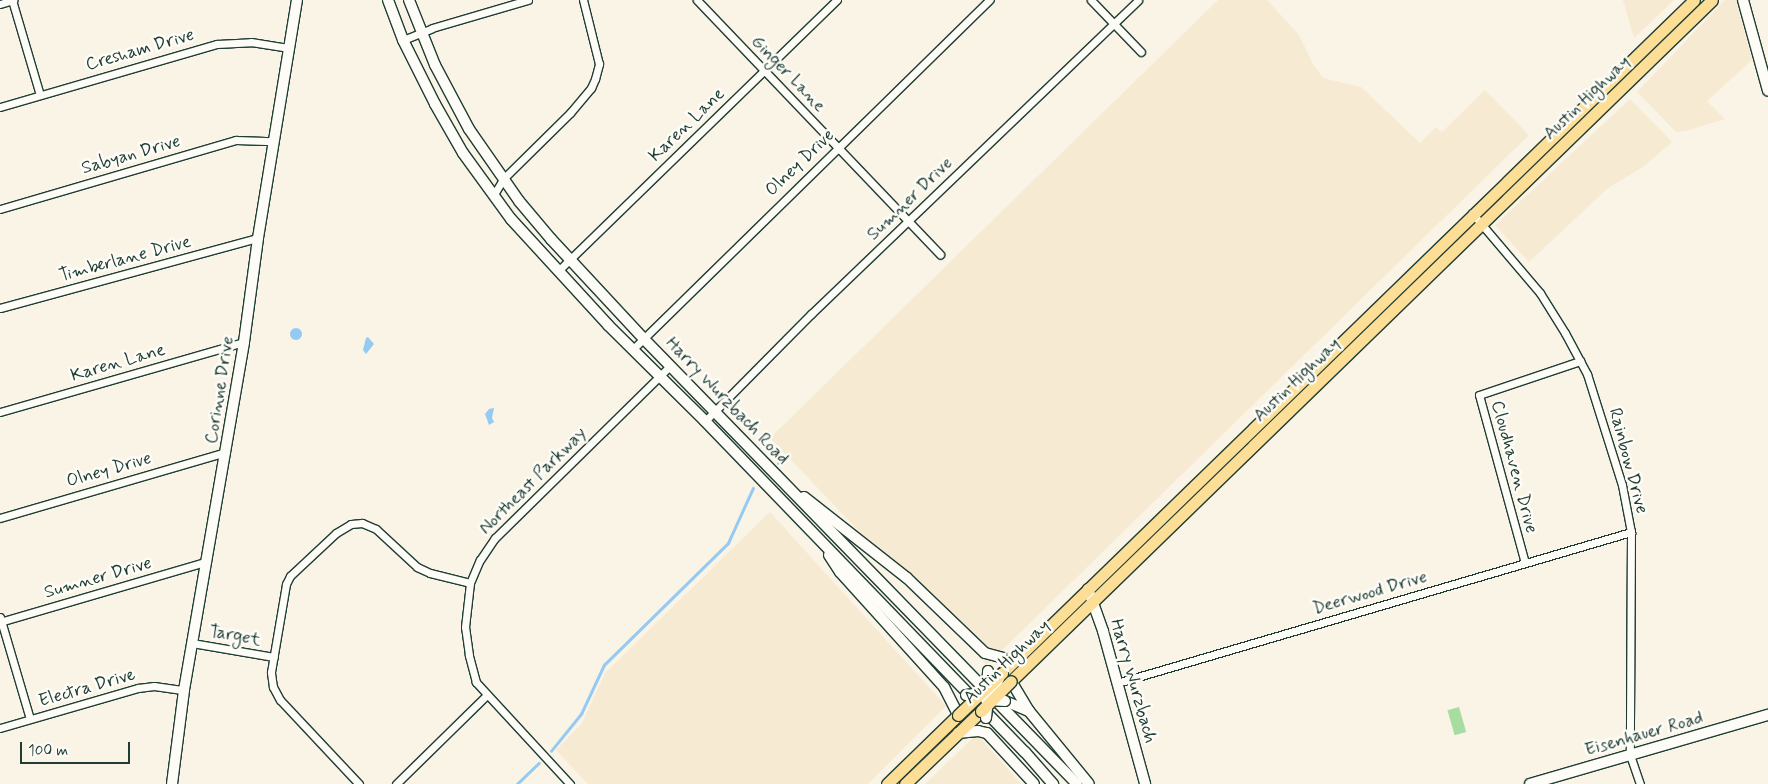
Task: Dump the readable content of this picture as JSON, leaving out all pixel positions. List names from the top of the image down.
{
  "streets": {
    "main road": [
      "Austin Highway",
      "Corinne Drive",
      "Harry Wurzbach Road",
      "Harry Wurzbach",
      "Eisenhauer Road"
    ],
    "street": [
      "Cresham Drive",
      "Ginger Lane",
      "Karen Lane",
      "Sabyan Drive",
      "Olney Drive",
      "Sumner Drive",
      "Timberlane Drive",
      "Rainbow Drive",
      "Cloudhaven Drive",
      "Northeast Parkway",
      "Deerwood Drive",
      "Target",
      "Electra Drive"
    ]
  },
  "crossings": [
    ["Cresham Drive", "Corinne Drive"],
    ["Ginger Lane", "Karen Lane"],
    ["Ginger Lane", "Olney Drive"],
    ["Ginger Lane", "Sumner Drive"],
    ["Austin Highway", "Rainbow Drive"],
    ["Austin Highway", "Harry Wurzbach"],
    ["Karen Lane", "Corinne Drive"],
    ["Karen Lane", "Harry Wurzbach Road"],
    ["Sabyan Drive", "Corinne Drive"],
    ["Olney Drive", "Corinne Drive"],
    ["Olney Drive", "Harry Wurzbach Road"],
    ["Sumner Drive", "Corinne Drive"],
    ["Sumner Drive", "Harry Wurzbach Road"],
    ["Timberlane Drive", "Corinne Drive"],
    ["Corinne Drive", "Target"],
    ["Corinne Drive", "Electra Drive"],
    ["Harry Wurzbach Road", "Northeast Parkway"],
    ["Rainbow Drive", "Cloudhaven Drive"],
    ["Rainbow Drive", "Deerwood Drive"],
    ["Rainbow Drive", "Eisenhauer Road"],
    ["Cloudhaven Drive", "Deerwood Drive"],
    ["Deerwood Drive", "Harry Wurzbach"]
  ],
  "scale_bar": "100 m"
}
